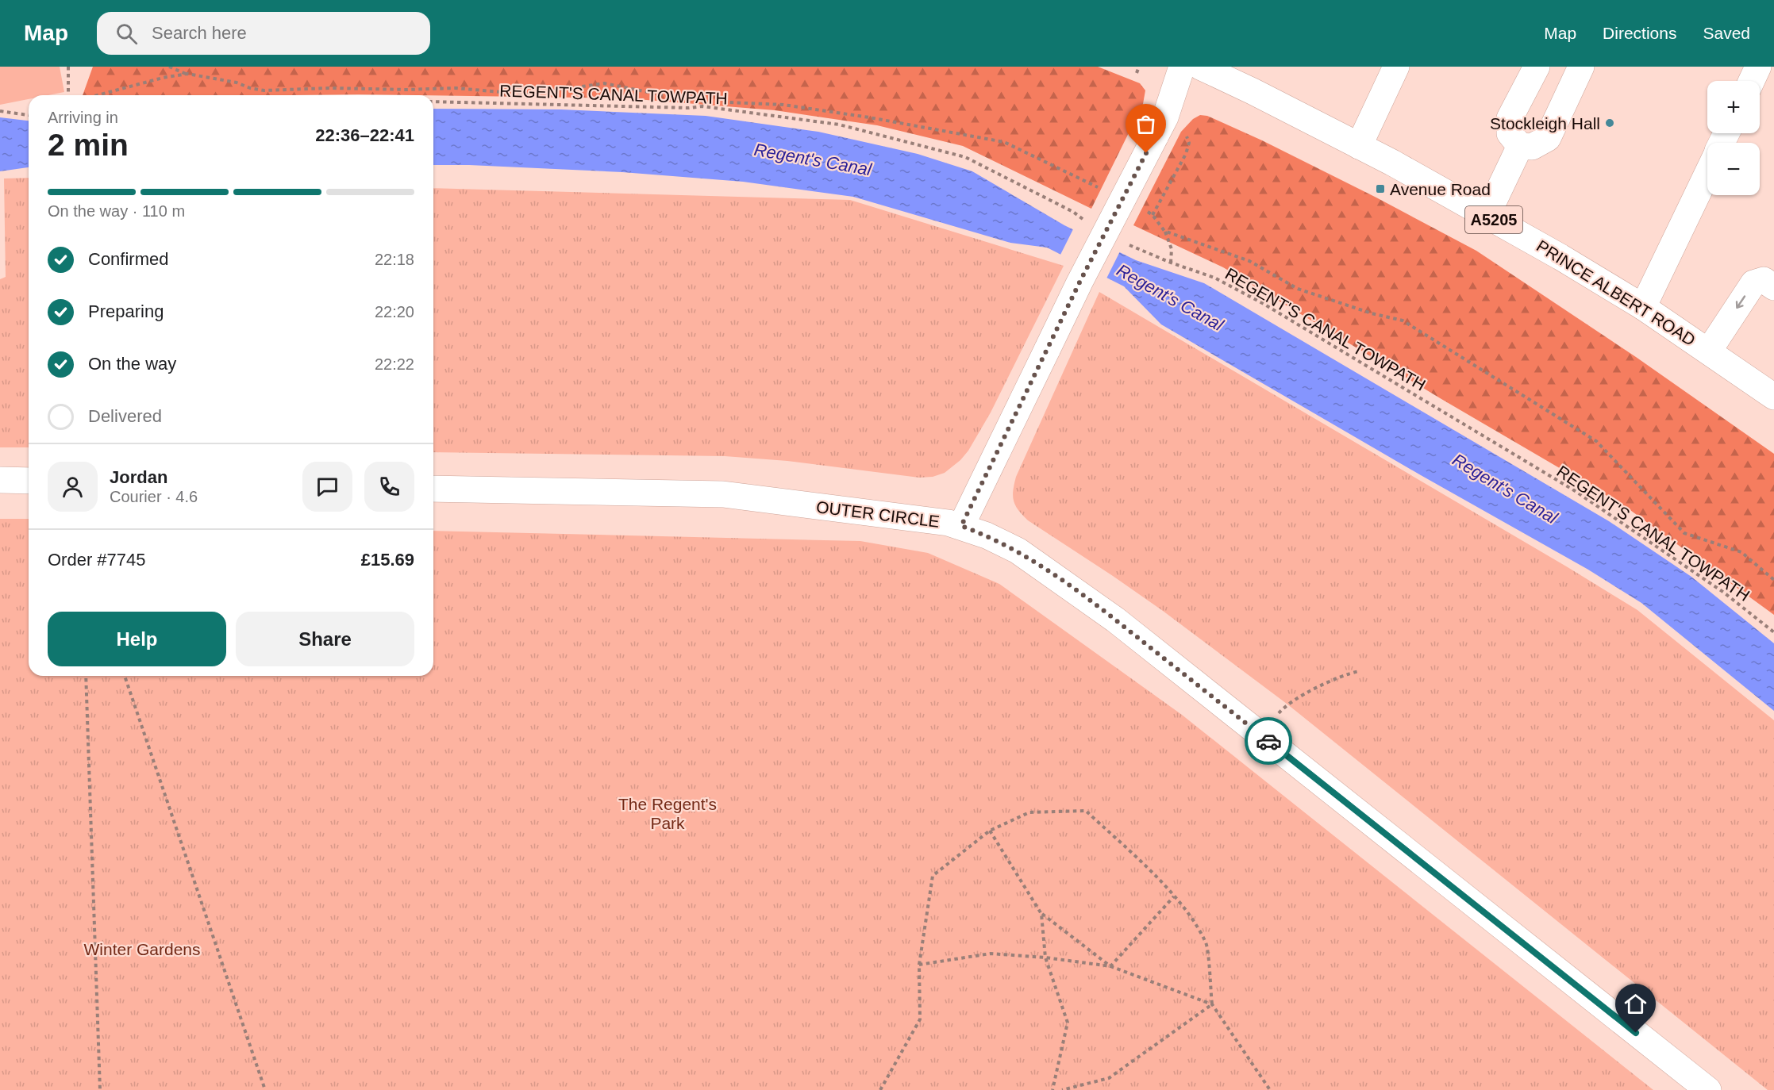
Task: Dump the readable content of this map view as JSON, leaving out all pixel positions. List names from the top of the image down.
{
  "streets": {
    "street": ["A5205", "PRINCE ALBERT ROAD", "OUTER CIRCLE"],
    "path": ["REGENT'S CANAL TOWPATH"]
  },
  "water": ["Regent's Canal"],
  "parks": ["The Regent's Park", "Winter Gardens"],
  "places": {
    "other": ["Stockleigh Hall"],
    "transit": ["Avenue Road"]
  },
  "page": {
    "header": "Map",
    "search": "Search here",
    "nav": ["Map", "Directions", "Saved"],
    "map_buttons": ["+", "−"],
    "heading": ["2 min", "Arriving in", "22:36–22:41"],
    "panel": [
      "Jordan",
      "Courier · 4.6",
      "Order #7745",
      "£15.69"
    ],
    "bar": "On the way · 110 m",
    "list": [
      ["Confirmed", "22:18"],
      ["Preparing", "22:20"],
      ["On the way", "22:22"],
      "Delivered"
    ],
    "buttons": ["Help", "Share"]
  }
}
